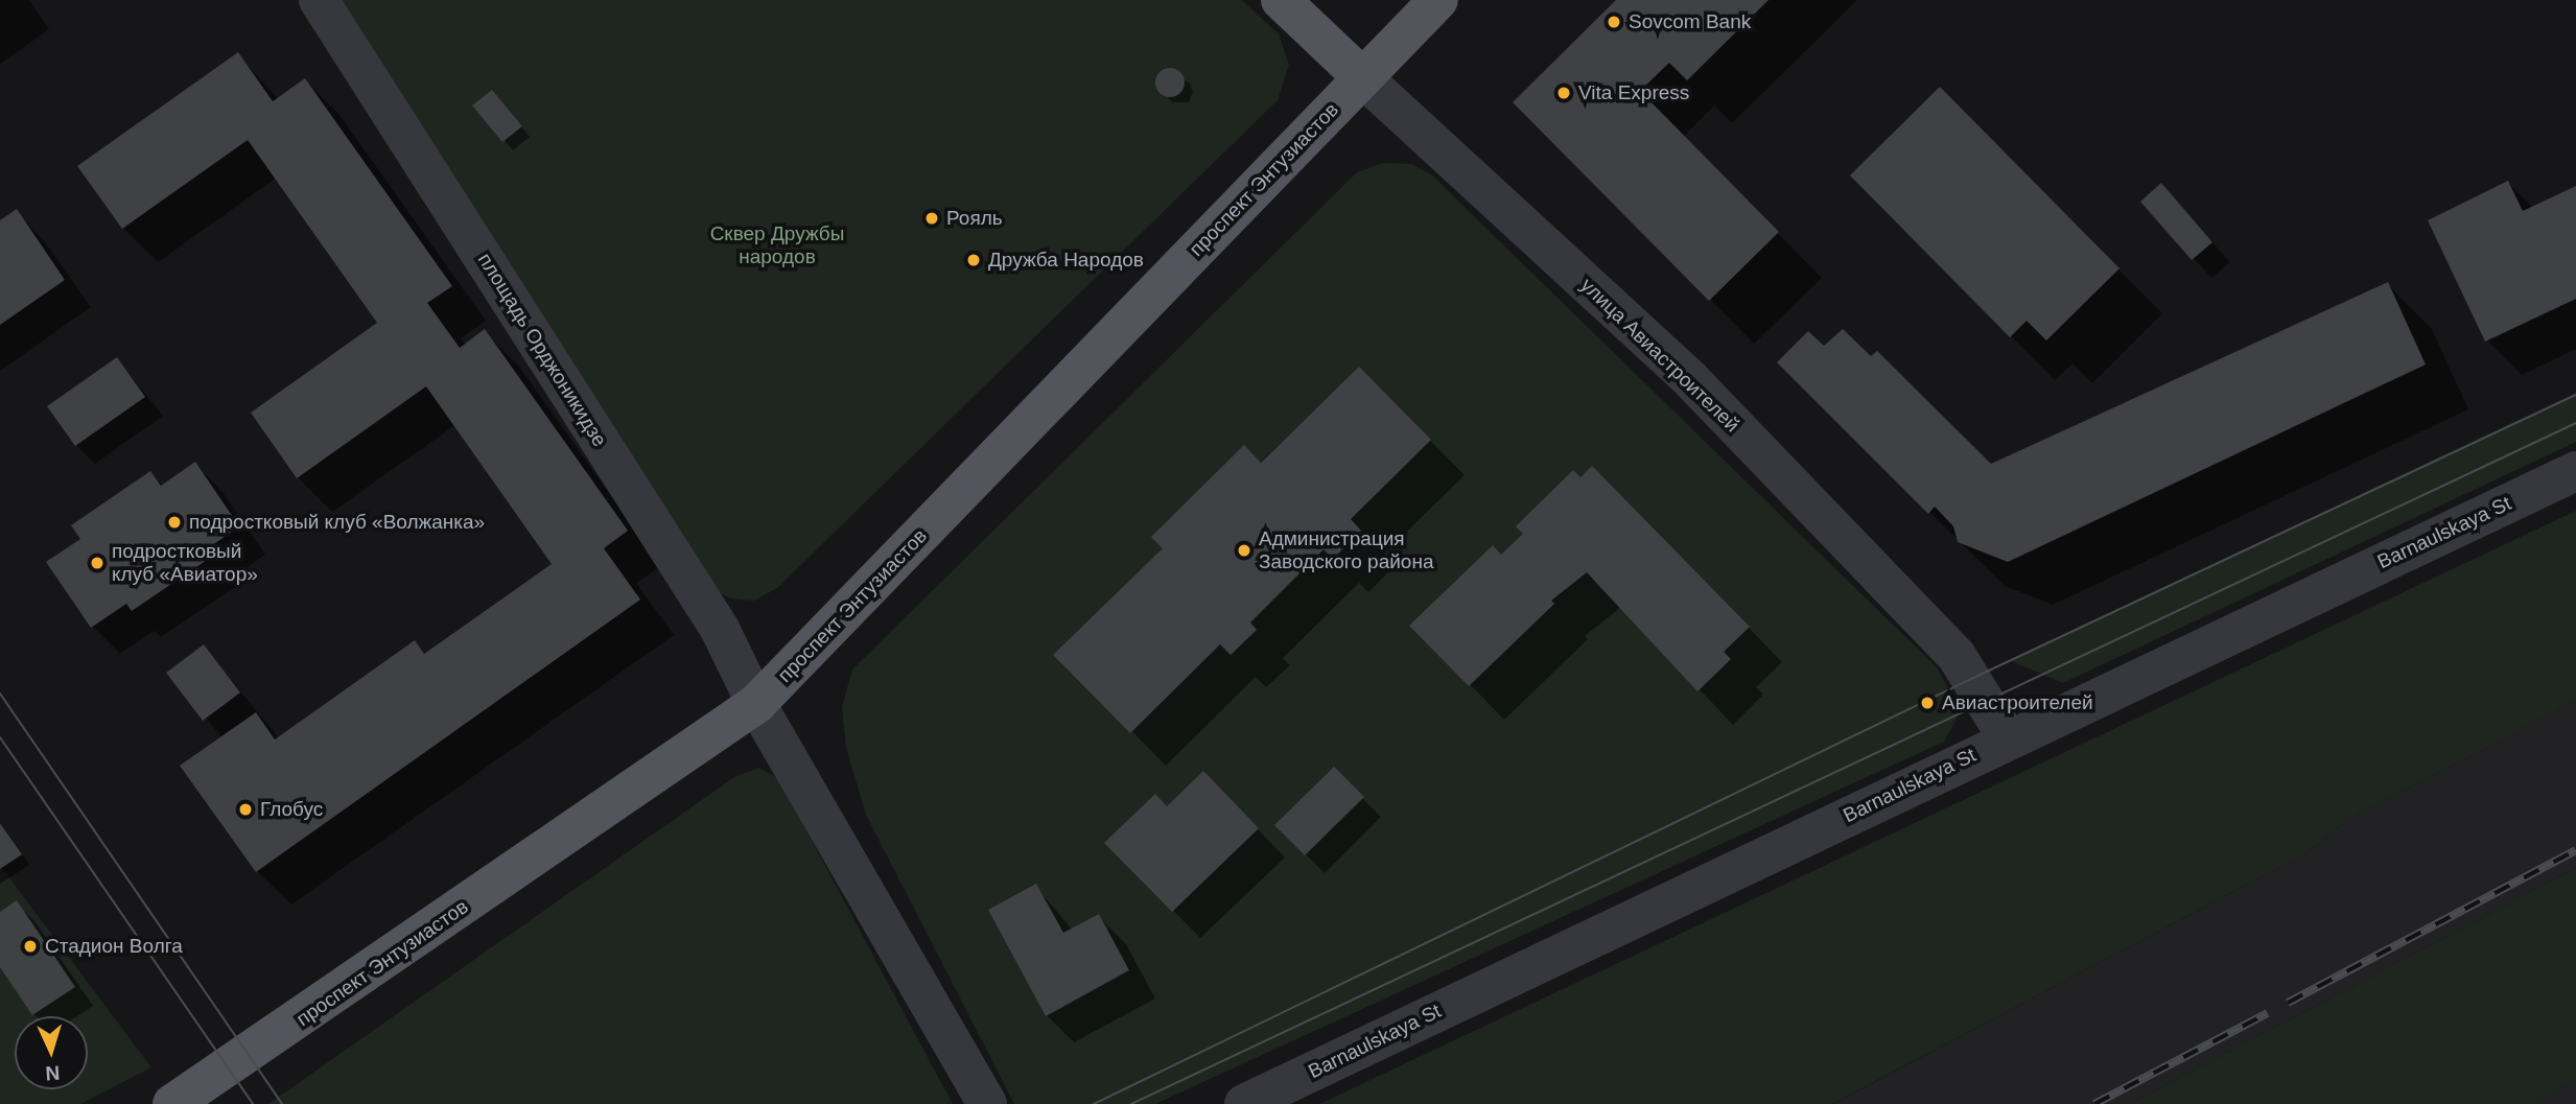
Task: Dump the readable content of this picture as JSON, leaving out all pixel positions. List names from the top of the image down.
{
  "streets": {
    "main road": ["проспект Энтузиастов", "улица Авиастроителей"],
    "street": ["площадь Орджоникидзе", "Barnaulskaya St"]
  },
  "crossings": [
    ["проспект Энтузиастов", "площадь Орджоникидзе"],
    ["проспект Энтузиастов", "улица Авиастроителей"],
    ["улица Авиастроителей", "Barnaulskaya St"]
  ],
  "parks": ["Сквер Дружбы народов"],
  "places": [
    "Sovcom Bank",
    "Vita Express",
    "Рояль",
    "Дружба Народов",
    "подростковый клуб «Волжанка»",
    "Администрация Заводского района",
    "подростковый клуб «Авиатор»",
    "Авиастроителей",
    "Глобус",
    "Стадион Волга"
  ],
  "north": "bottom"
}
